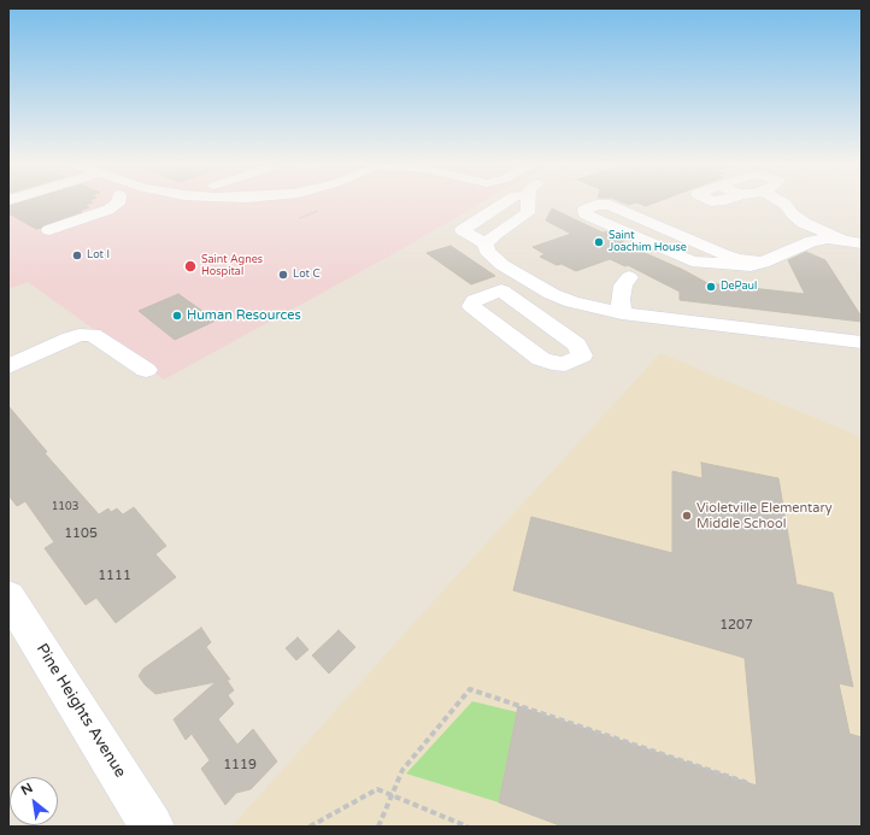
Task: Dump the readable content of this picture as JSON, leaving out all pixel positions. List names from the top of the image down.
{
  "streets": {
    "street": ["Pine Heights Avenue"]
  },
  "places": [
    "Saint Joachim House",
    "Lot I",
    "Saint Agnes Hospital",
    "Lot C",
    "DePaul",
    "Human Resources",
    "Violetville Elementary Middle School"
  ],
  "house_numbers": [
    "1103",
    "1105",
    "1111",
    "1207",
    "1119"
  ],
  "north": "top left"
}
